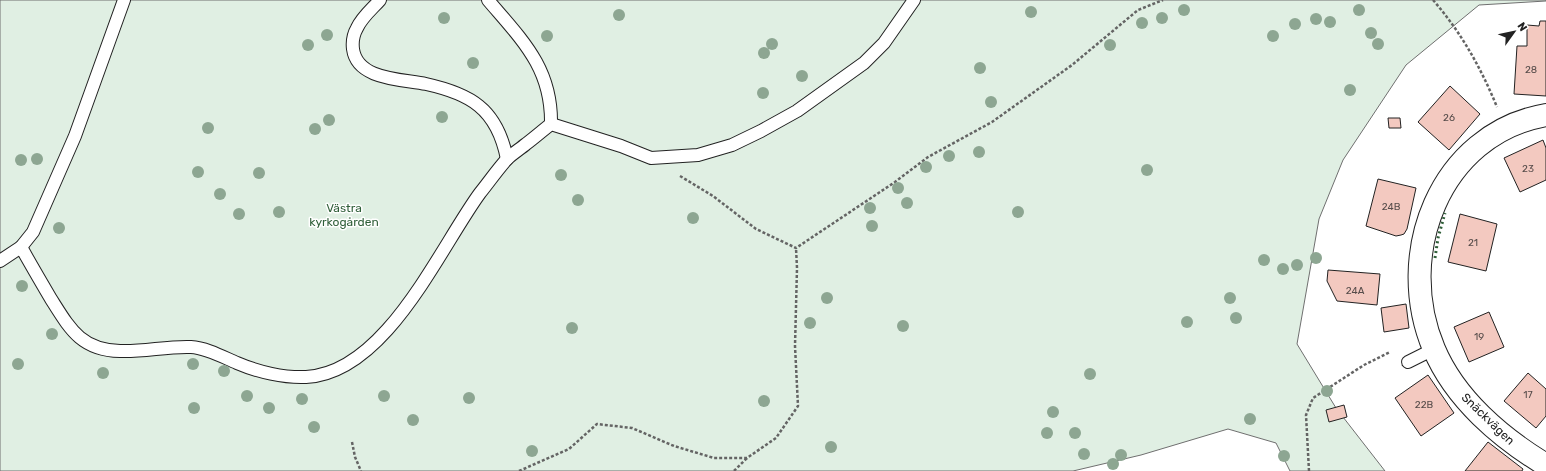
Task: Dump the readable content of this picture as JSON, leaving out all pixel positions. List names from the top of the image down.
{
  "streets": {
    "street": ["Snäckvägen"]
  },
  "parks": ["Västra kyrkogården"],
  "house_numbers": [
    "28",
    "26",
    "23",
    "24B",
    "21",
    "24A",
    "19",
    "17",
    "22B"
  ],
  "north": "top right"
}
